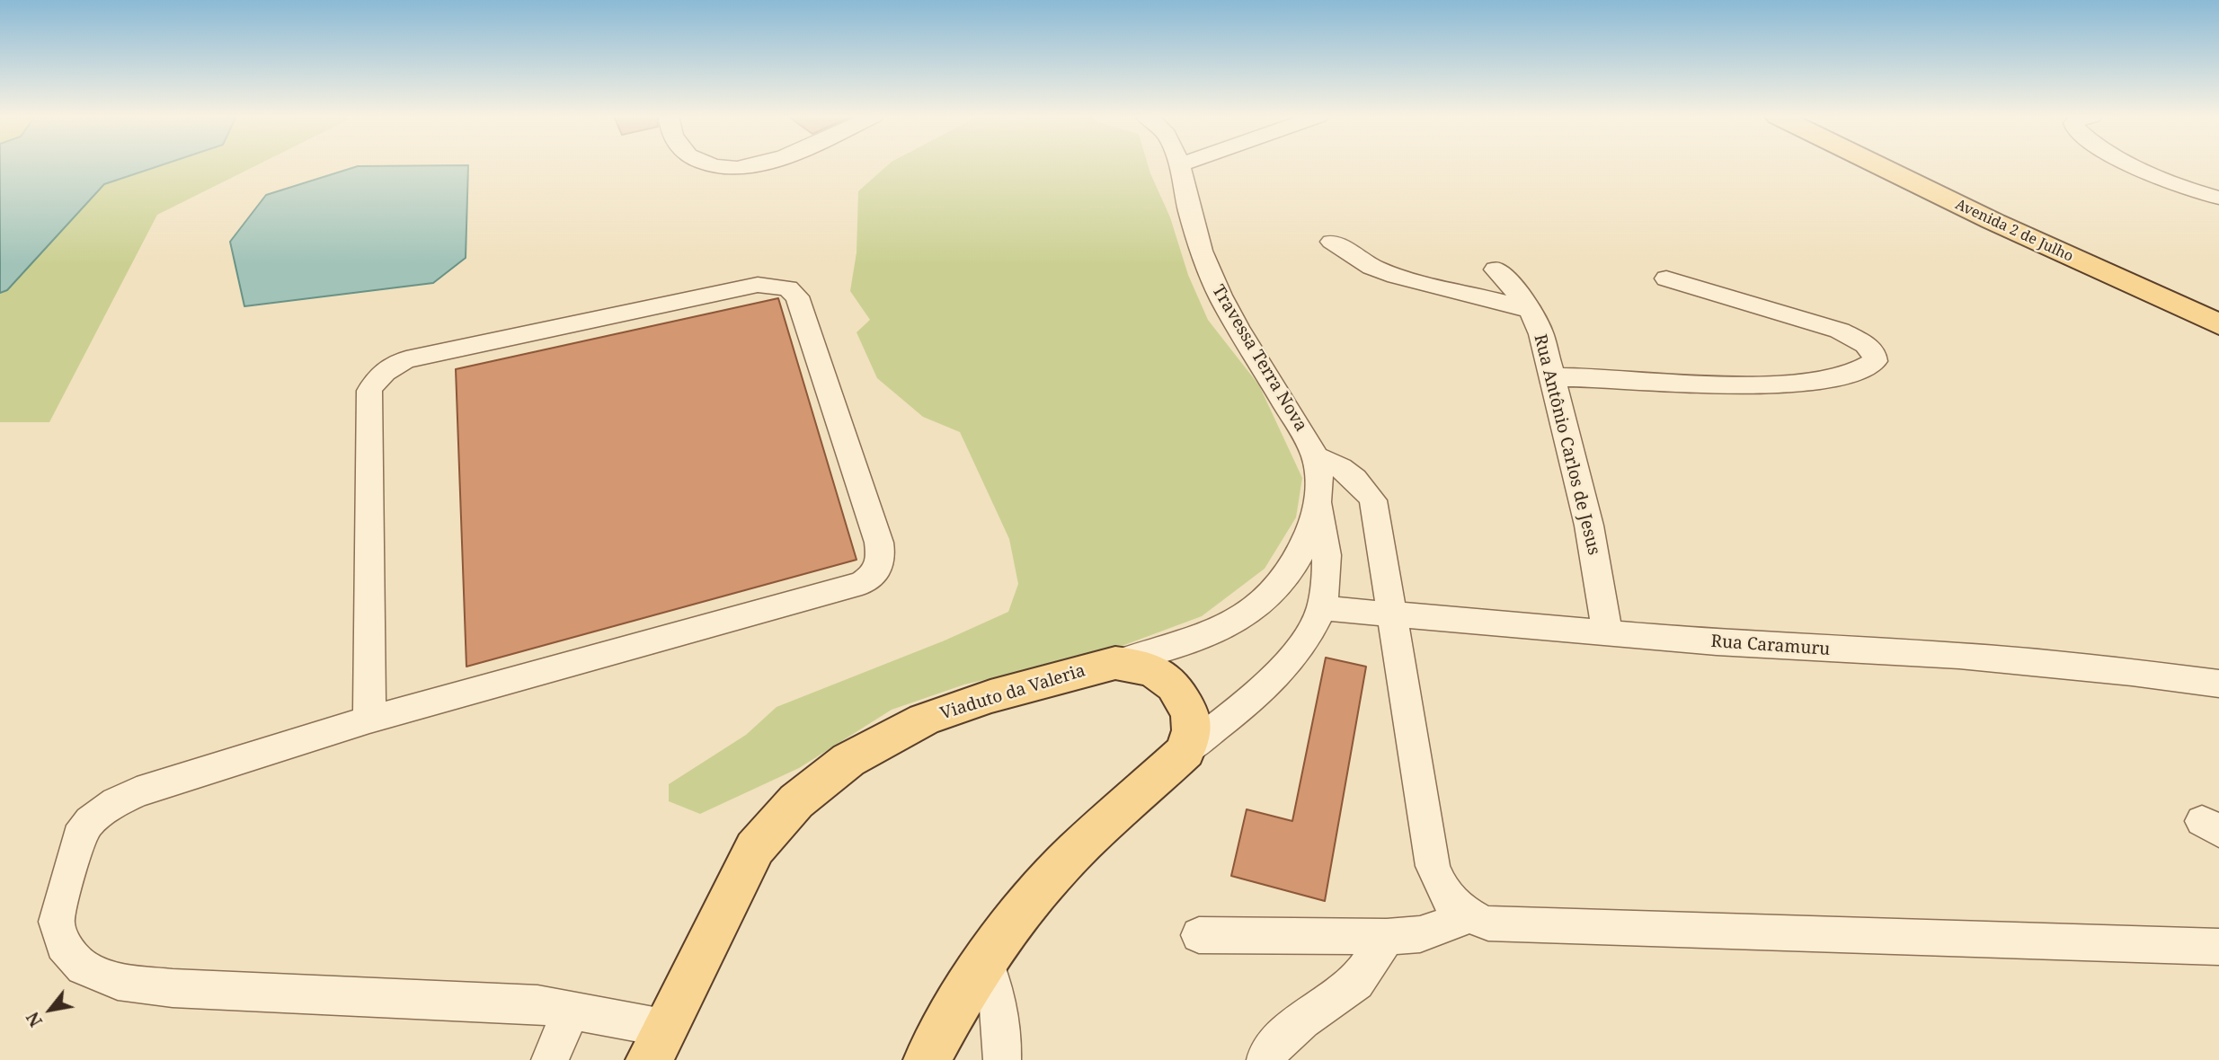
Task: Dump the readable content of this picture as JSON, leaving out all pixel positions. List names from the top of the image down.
{
  "streets": {
    "main road": ["Avenida 2 de Julho", "Viaduto da Valeria"],
    "street": ["Travessa Terra Nova", "Rua Antônio Carlos de Jesus", "Rua Caramuru"]
  },
  "crossings": [
    ["Rua Antônio Carlos de Jesus", "Rua Caramuru"]
  ],
  "north": "bottom left"
}
